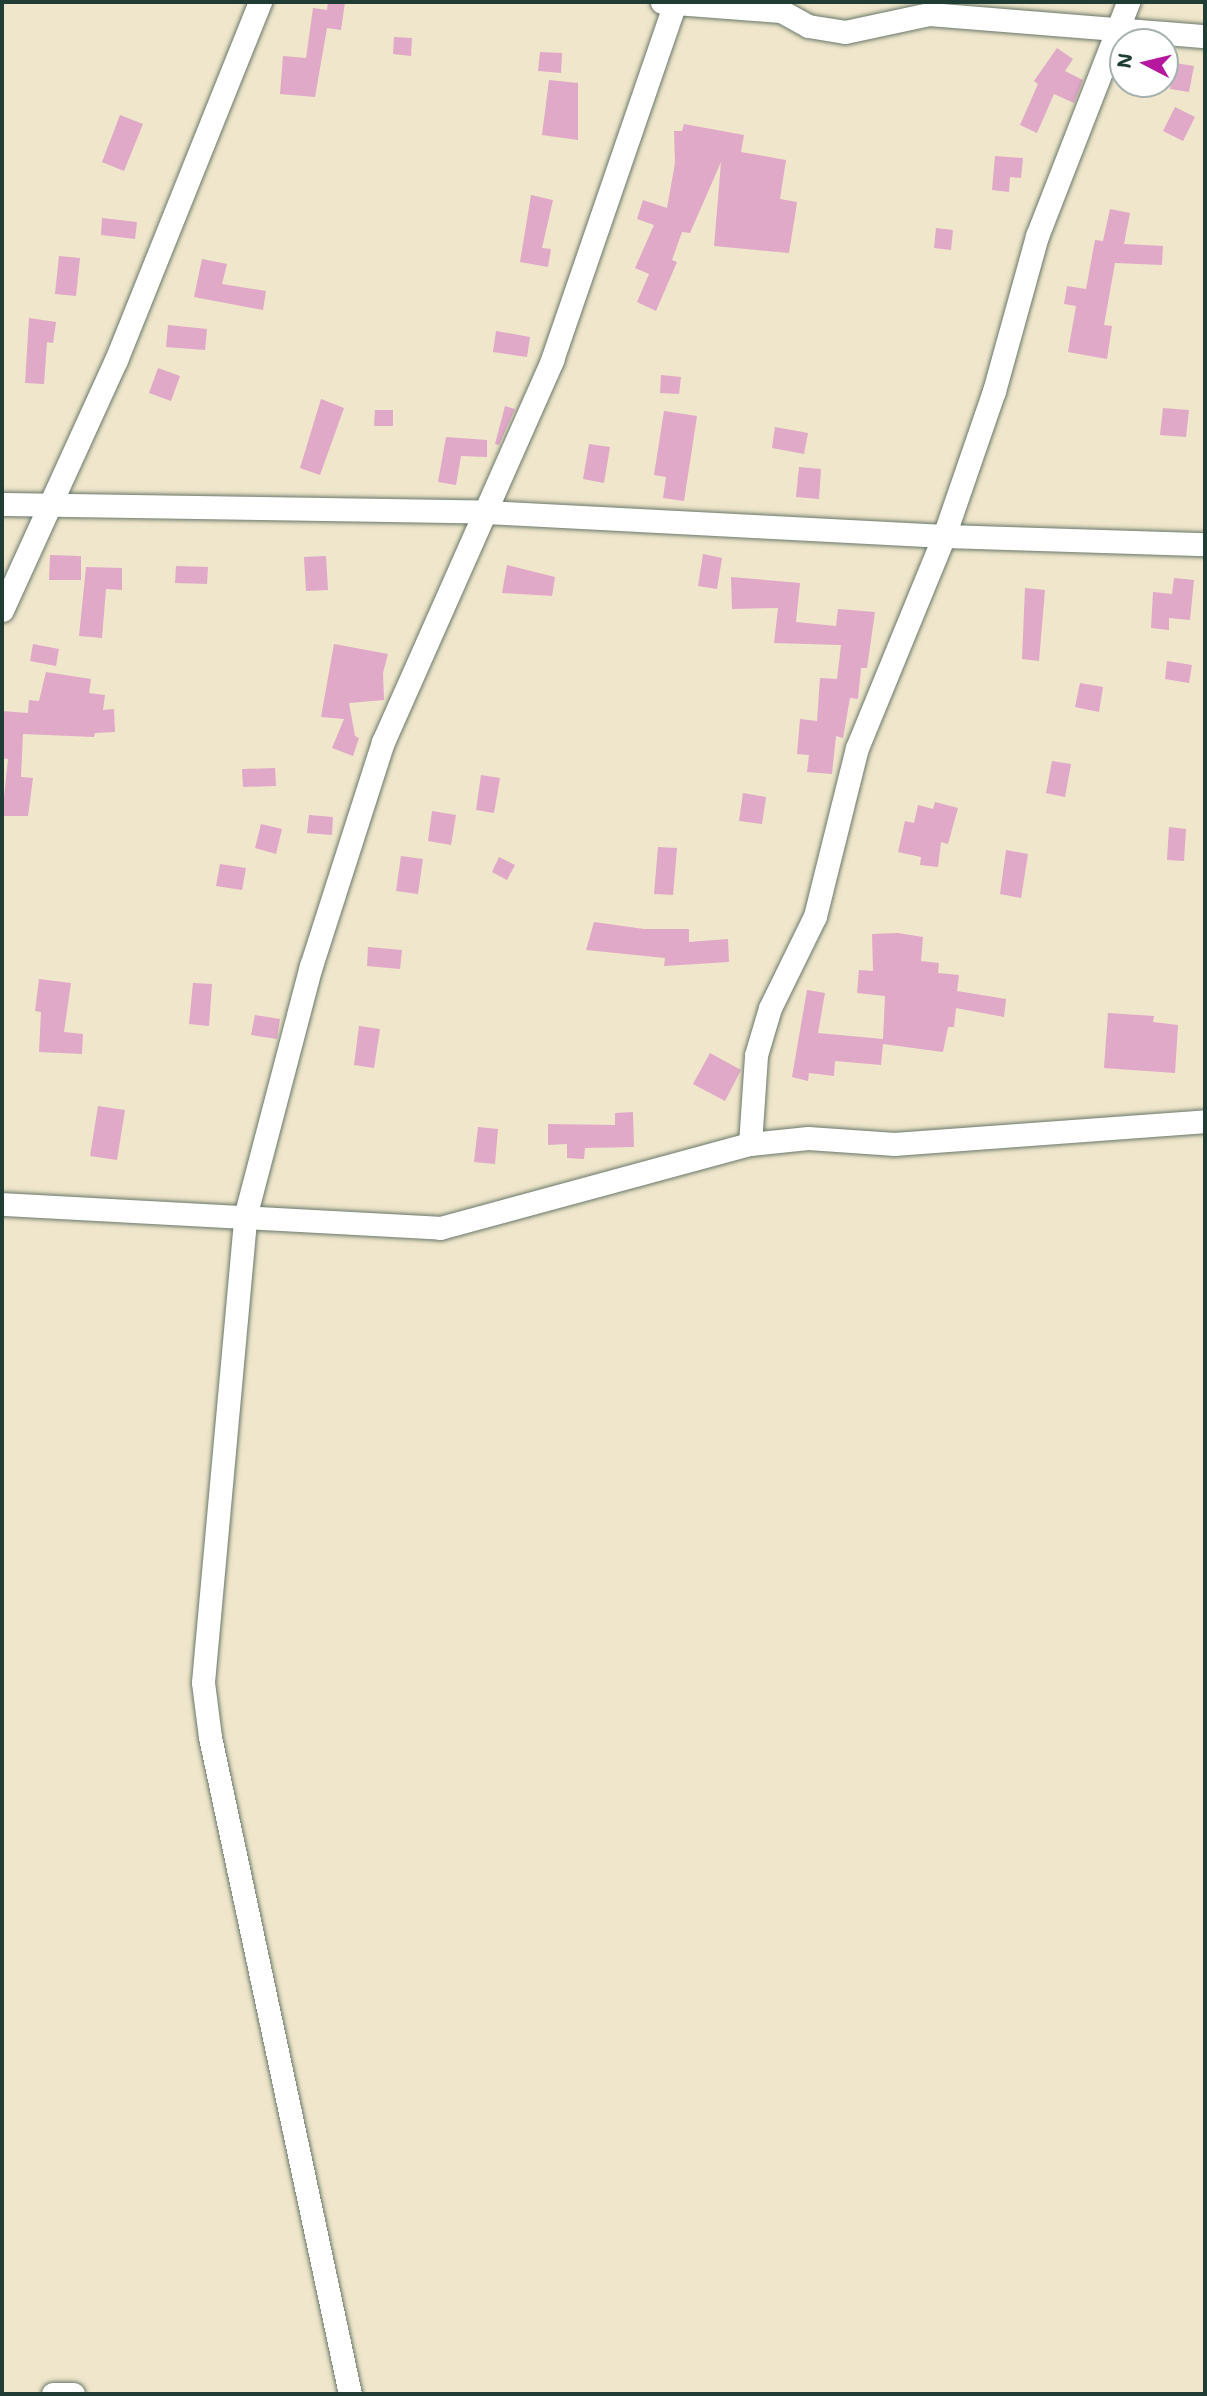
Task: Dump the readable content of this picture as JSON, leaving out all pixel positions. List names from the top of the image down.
{
  "north": "left"
}
